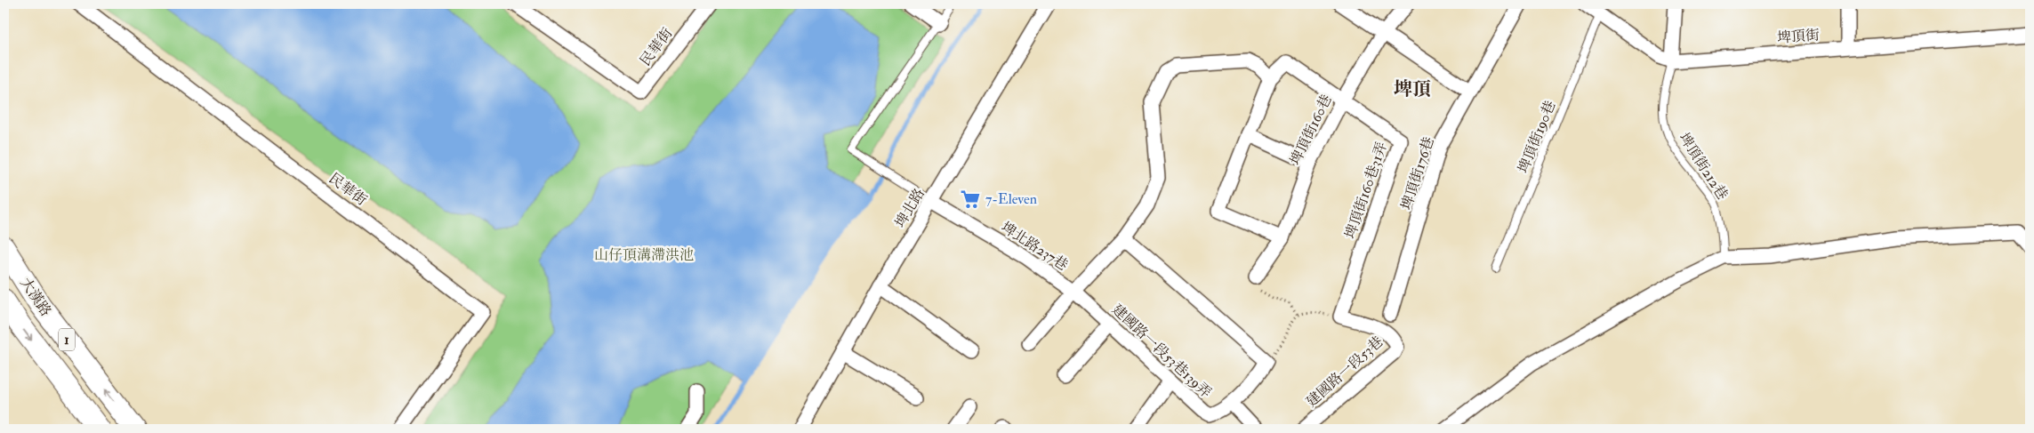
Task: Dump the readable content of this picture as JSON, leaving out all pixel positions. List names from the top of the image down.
{
  "streets": {
    "main road": ["大漢路", "1"],
    "street": [
      "埤頂街",
      "民華街",
      "埤頂街160巷",
      "埤頂街176巷",
      "埤頂街160巷31弄",
      "埤北路",
      "埤北路237巷",
      "建國路一段53巷139弄",
      "建國路一段53巷"
    ],
    "lane": ["埤頂街190巷", "埤頂街212巷"]
  },
  "crossings": [
    ["埤頂街", "埤頂街212巷"],
    ["埤頂街160巷", "埤頂街160巷31弄"],
    ["埤頂街160巷31弄", "建國路一段53巷"],
    ["埤北路", "埤北路237巷"],
    ["埤北路237巷", "建國路一段53巷139弄"]
  ],
  "districts": ["埤頂"],
  "parks": ["山仔頂溝滯洪池"],
  "places": {
    "supermarket": ["7-Eleven"]
  }
}
